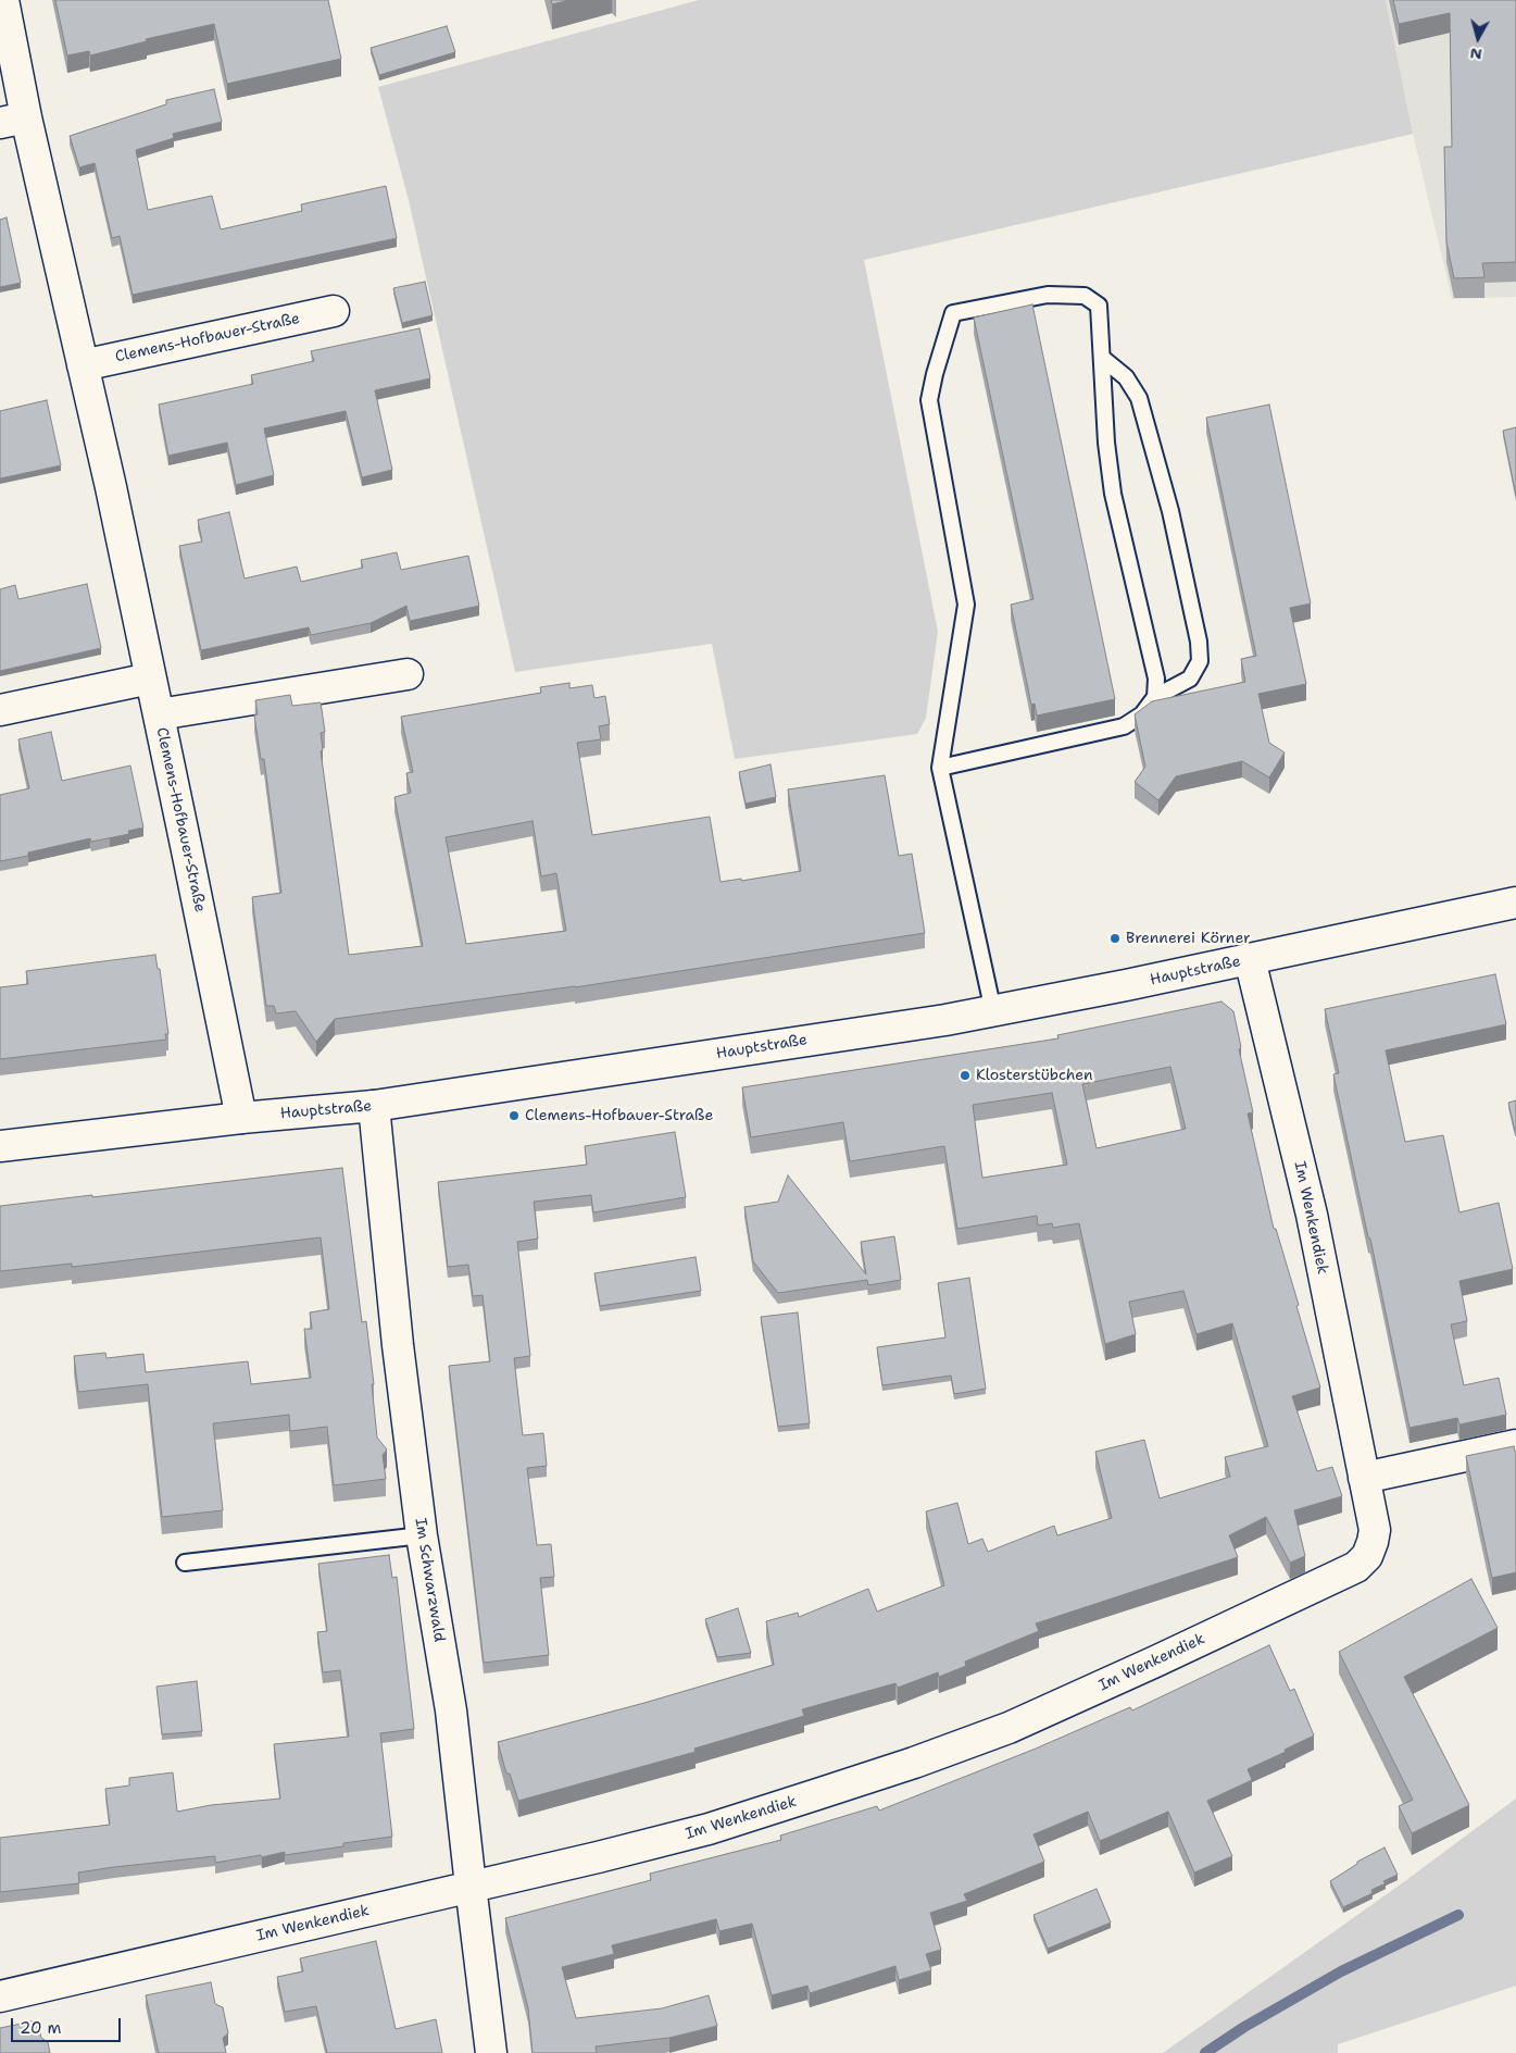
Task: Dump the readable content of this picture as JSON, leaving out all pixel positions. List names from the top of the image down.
{
  "streets": {
    "street": [
      "Clemens-Hofbauer-Straße",
      "Hauptstraße",
      "Im Wenkendiek",
      "Im Schwarzwald"
    ]
  },
  "crossings": [
    ["Clemens-Hofbauer-Straße", "Hauptstraße"],
    ["Hauptstraße", "Im Wenkendiek"],
    ["Hauptstraße", "Im Schwarzwald"],
    ["Im Wenkendiek", "Im Schwarzwald"]
  ],
  "places": ["Brennerei Körner", "Klosterstübchen", "Clemens-Hofbauer-Straße"],
  "scale_bar": "20 m",
  "north": "bottom"
}
